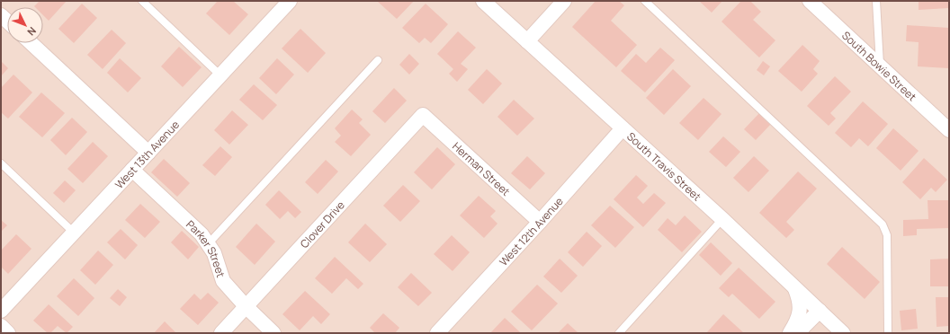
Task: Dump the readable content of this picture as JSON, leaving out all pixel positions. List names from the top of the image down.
{
  "streets": {
    "street": [
      "South Bowie Street",
      "West 13th Avenue",
      "South Travis Street",
      "Herman Street",
      "Clover Drive",
      "West 12th Avenue",
      "Parker Street"
    ]
  },
  "crossings": [
    ["West 13th Avenue", "Parker Street"],
    ["South Travis Street", "West 12th Avenue"],
    ["Herman Street", "Clover Drive"],
    ["Herman Street", "West 12th Avenue"],
    ["Clover Drive", "Parker Street"]
  ],
  "north": "bottom right"
}
